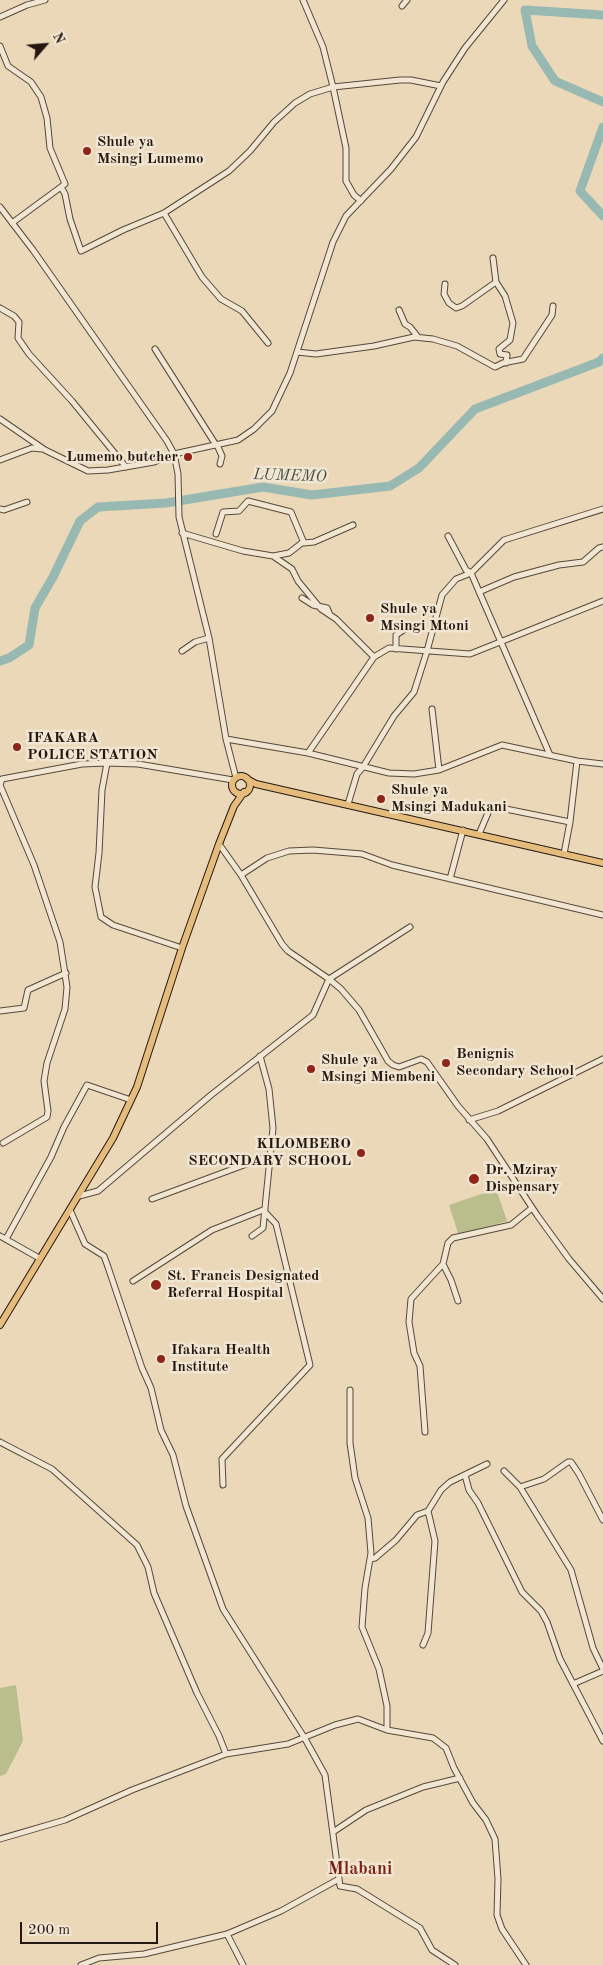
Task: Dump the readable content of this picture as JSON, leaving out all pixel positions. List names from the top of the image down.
{
  "districts": ["Mlabani"],
  "water": ["LUMEMO"],
  "places": [
    "Shule ya Msingi Lumemo",
    "Lumemo butcher",
    "Shule ya Msingi Mtoni",
    "IFAKARA POLICE STATION",
    "Shule ya Msingi Madukani",
    "Benignis Secondary School",
    "Shule ya Msingi Miembeni",
    "KILOMBERO SECONDARY SCHOOL",
    "Dr. Mziray Dispensary",
    "St. Francis Designated Referral Hospital",
    "Ifakara Health Institute"
  ],
  "scale_bar": "200 m",
  "north": "top right"
}
